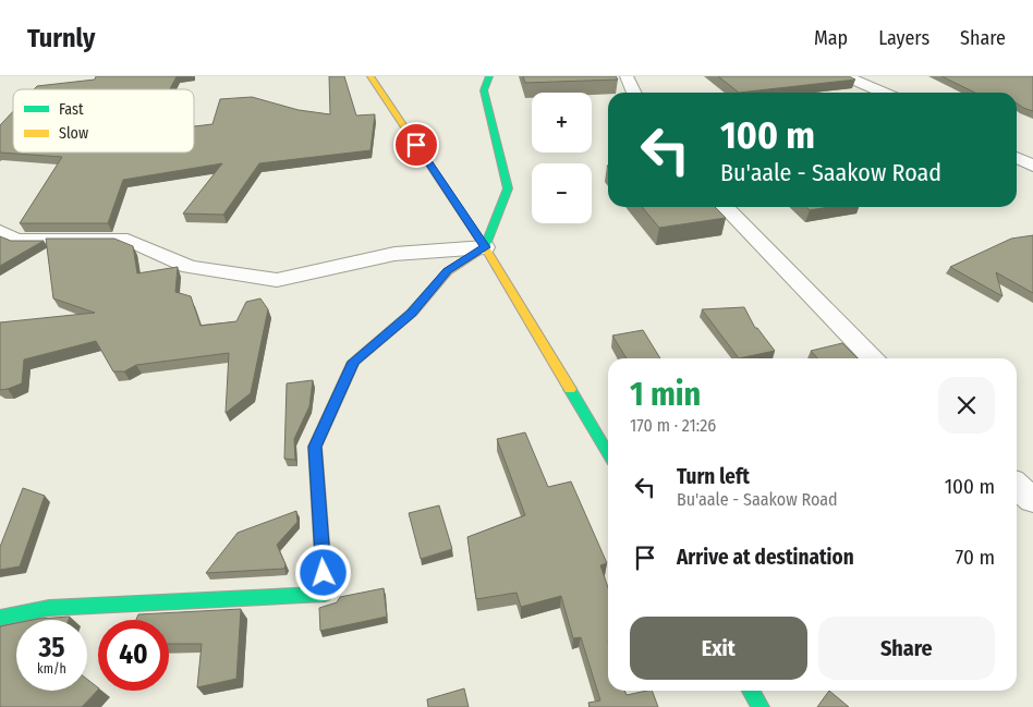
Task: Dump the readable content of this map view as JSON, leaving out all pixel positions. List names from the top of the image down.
{
  "legend": ["Fast", "Slow"],
  "page": {
    "header": "Turnly",
    "nav": ["Map", "Layers", "Share"],
    "map_buttons": ["+", "−"],
    "turn": ["100 m", "Bu'aale - Saakow Road"],
    "heading": ["1 min", "170 m · 21:26"],
    "list": [
      {
        "name": "Turn left",
        "note": "Bu'aale - Saakow Road",
        "value": "100 m"
      },
      {
        "name": "Arrive at destination",
        "value": "70 m"
      }
    ],
    "buttons": ["Exit", "Share"],
    "speed": "35 km/h",
    "limit": "40"
  }
}
